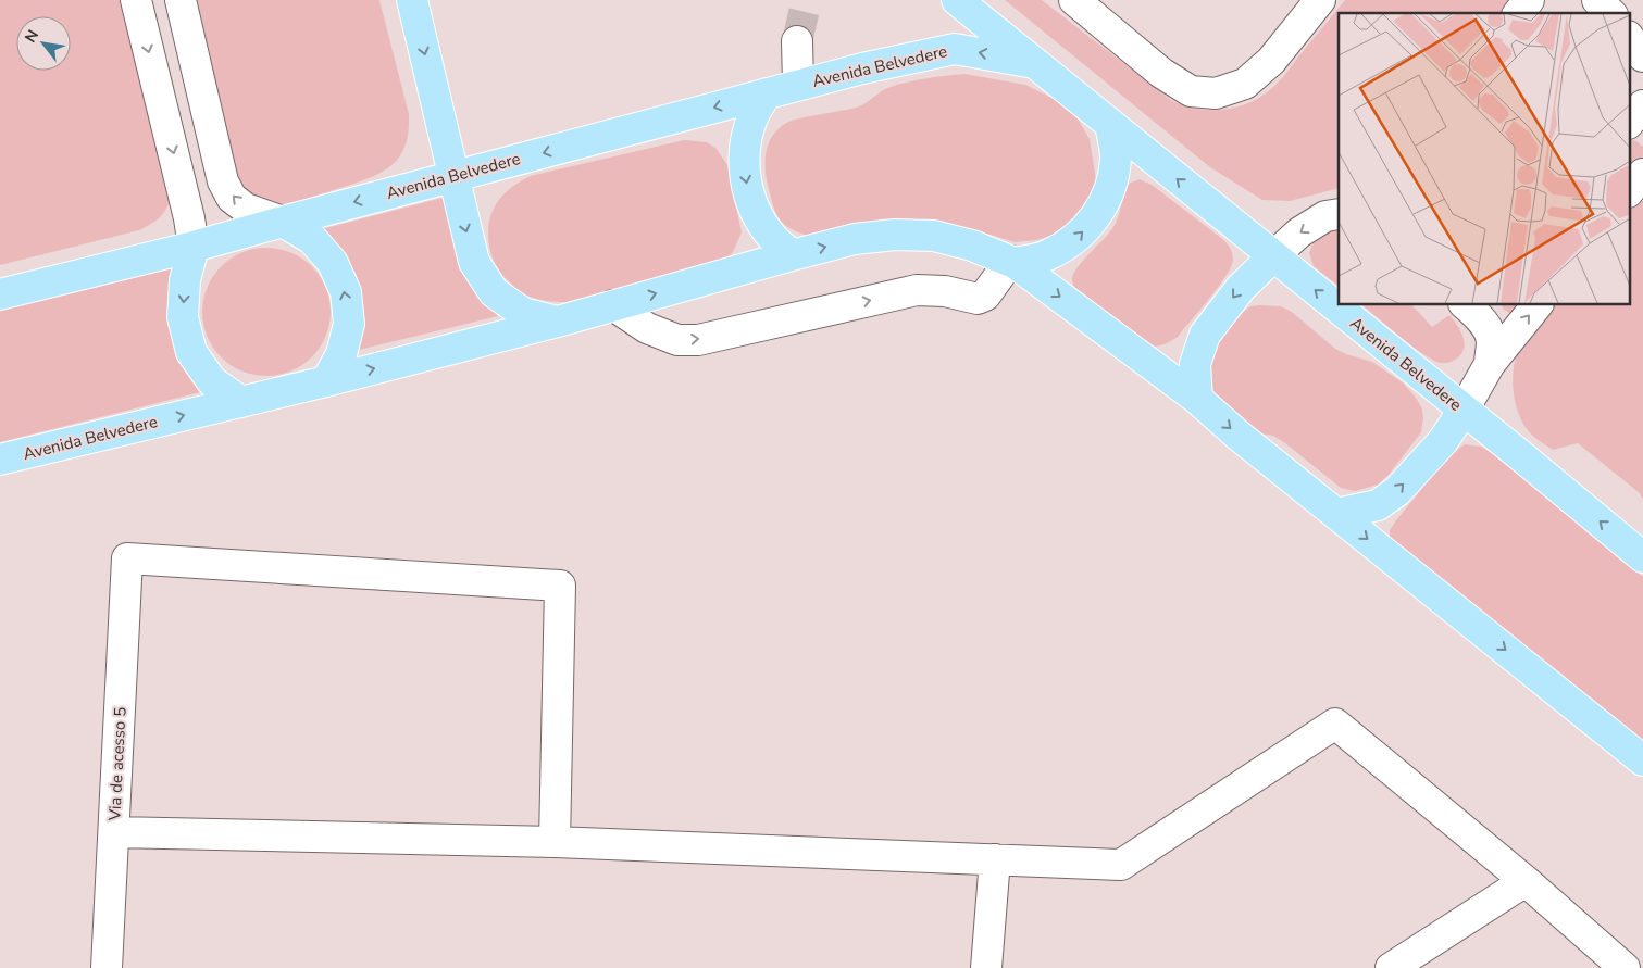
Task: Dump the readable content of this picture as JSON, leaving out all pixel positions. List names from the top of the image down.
{
  "streets": {
    "main road": ["Avenida Belvedere"],
    "street": ["Via de acesso 5"]
  },
  "north": "top left"
}
